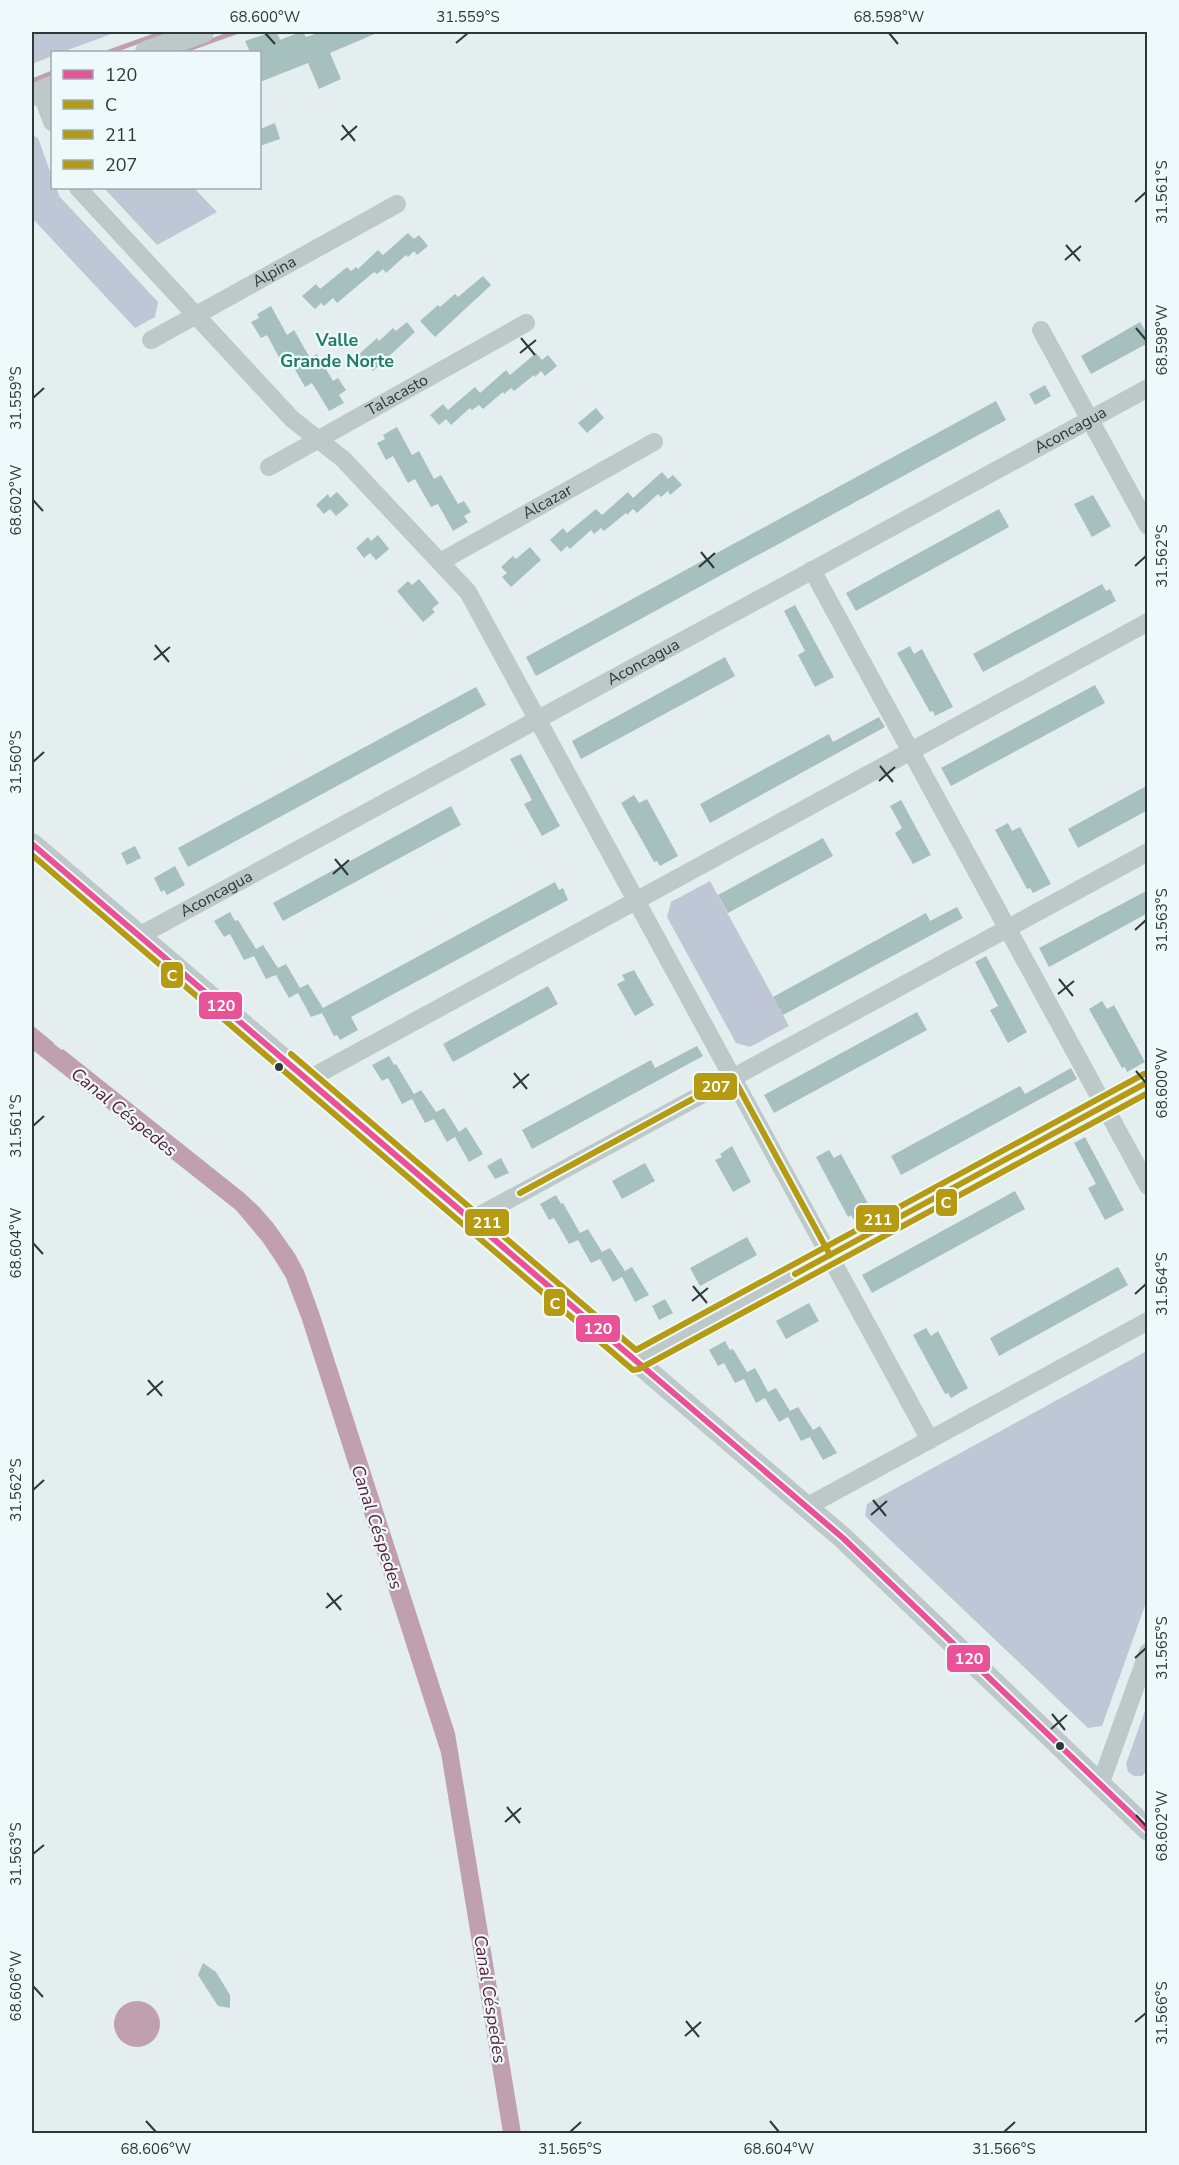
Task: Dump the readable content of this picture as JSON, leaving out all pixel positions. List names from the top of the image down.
{
  "streets": {
    "street": [
      "Alpina",
      "Talacasto",
      "Aconcagua",
      "Alcazar"
    ]
  },
  "districts": ["Valle Grande Norte"],
  "water": ["Canal Céspedes"],
  "lines": [
    "transit line 120",
    "transit line C",
    "transit line 211",
    "transit line 207"
  ],
  "legend": [
    "120",
    "C",
    "211",
    "207"
  ],
  "coordinates": [
    "68.600°W",
    "31.559°S",
    "68.598°W",
    "31.561°S",
    "68.602°W",
    "31.562°S",
    "31.560°S",
    "31.563°S",
    "68.604°W",
    "31.564°S",
    "31.565°S",
    "68.606°W",
    "31.566°S"
  ]
}
